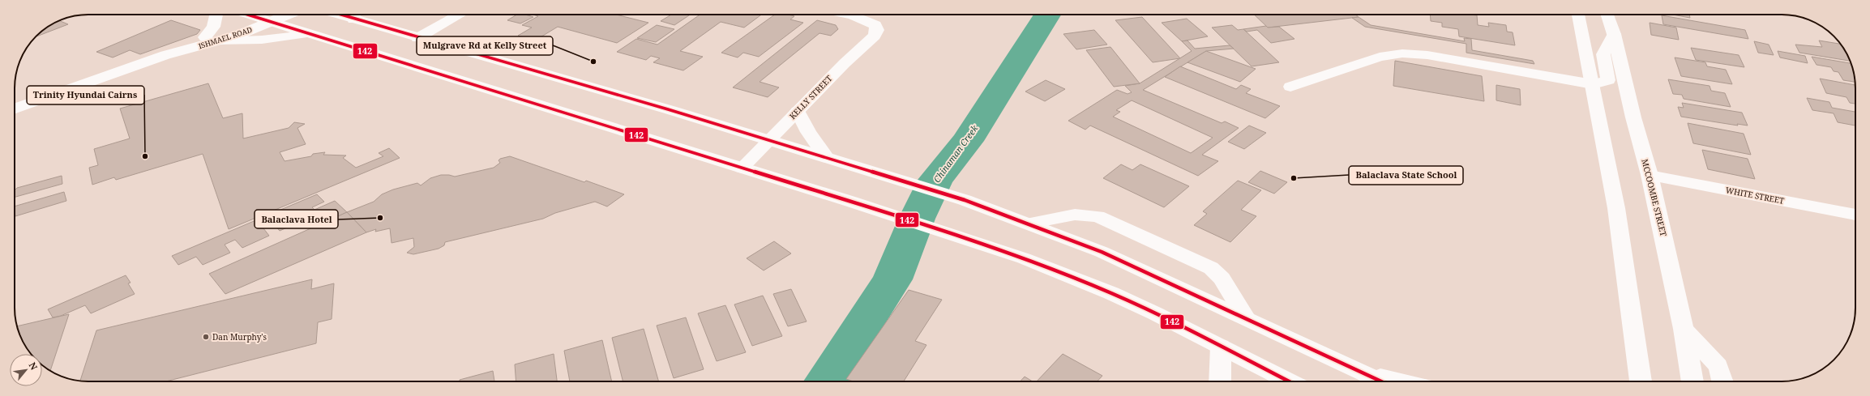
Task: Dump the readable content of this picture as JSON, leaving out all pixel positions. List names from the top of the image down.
{
  "streets": {
    "main road": [
      "ISHMAEL ROAD",
      "KELLY STREET",
      "WHITE STREET",
      "MCCOOMBE STREET"
    ]
  },
  "crossings": [
    ["WHITE STREET", "MCCOOMBE STREET"]
  ],
  "water": ["Chinaman Creek"],
  "places": [
    "Mulgrave Rd at Kelly Street",
    "Trinity Hyundai Cairns",
    "Balaclava State School",
    "Balaclava Hotel",
    "Dan Murphy's"
  ],
  "lines": ["transit line 142"],
  "north": "top right"
}
